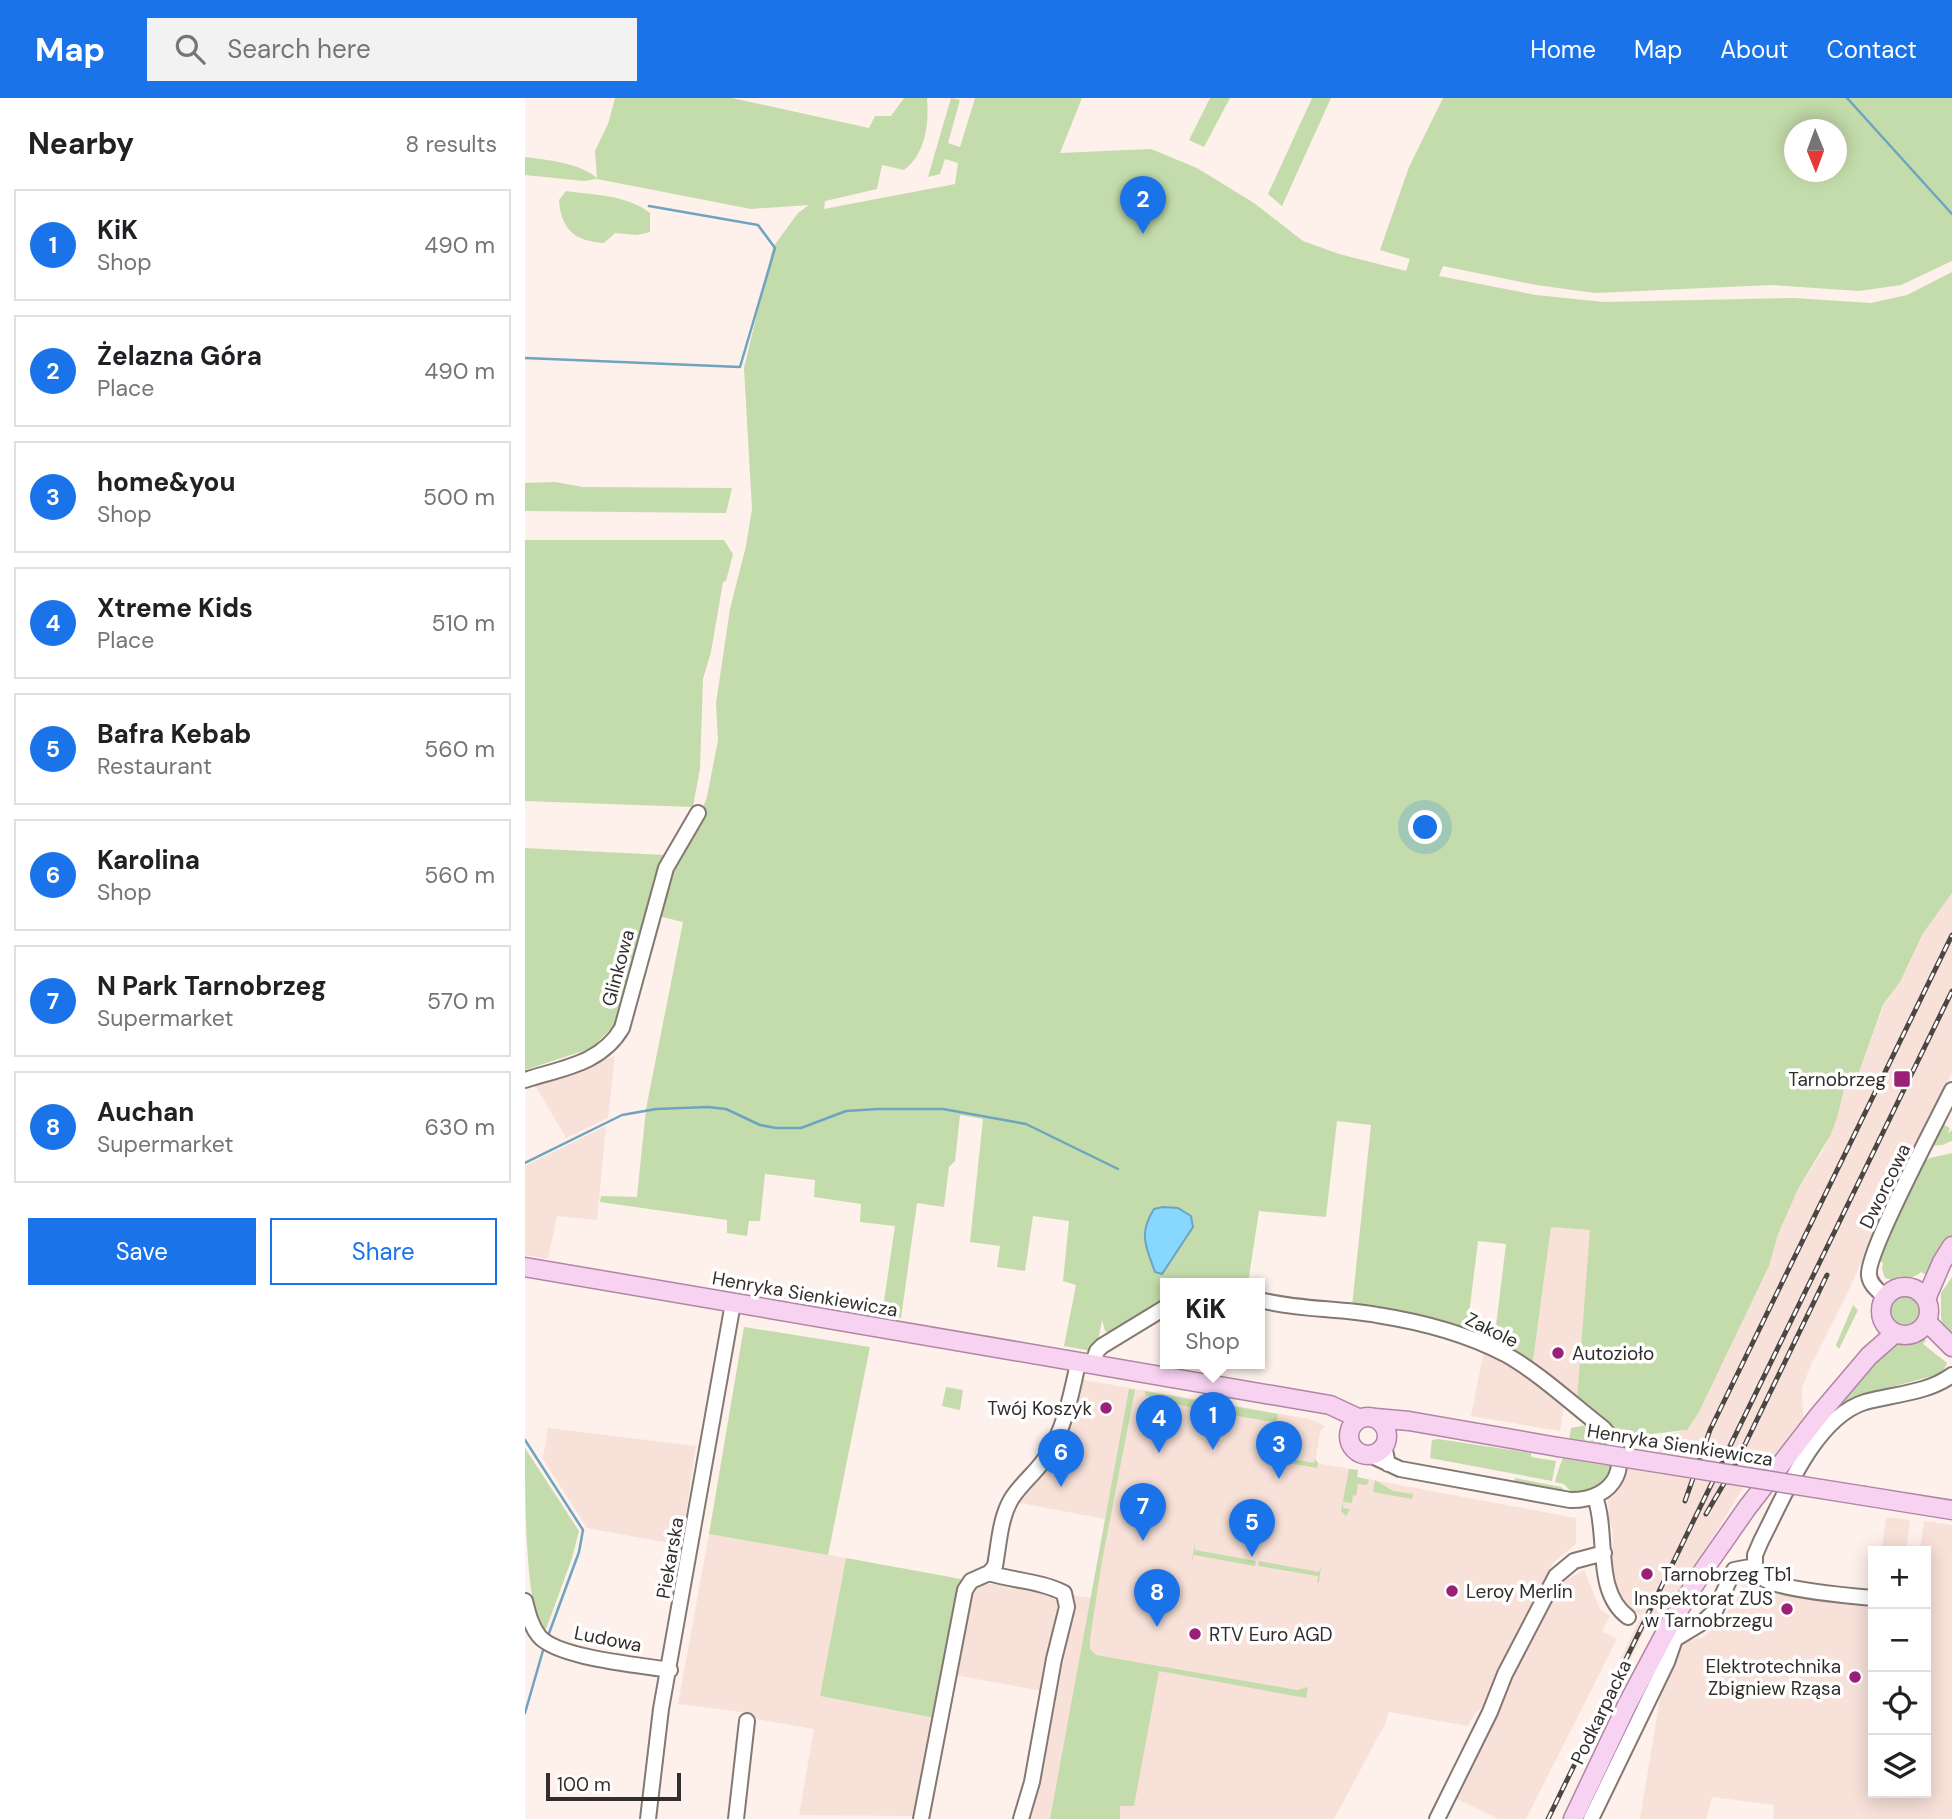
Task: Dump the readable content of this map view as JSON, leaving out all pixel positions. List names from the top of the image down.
{
  "streets": {
    "main road": ["Henryka Sienkiewicza", "Podkarpacka"],
    "street": [
      "Glinkowa",
      "Dworcowa",
      "Zakole",
      "Piekarska",
      "Ludowa"
    ]
  },
  "crossings": [
    ["Dworcowa", "Podkarpacka"],
    ["Henryka Sienkiewicza", "Piekarska"],
    ["Piekarska", "Ludowa"]
  ],
  "places": {
    "transit": ["Tarnobrzeg"],
    "other": [
      "Autozioło",
      "Twój Koszyk",
      "Tarnobrzeg Tb1",
      "Leroy Merlin",
      "Inspektorat ZUS w Tarnobrzegu",
      "RTV Euro AGD",
      "Elektrotechnika Zbigniew Rząsa"
    ]
  },
  "scale_bar": "100 m",
  "north": "bottom",
  "page": {
    "header": "Map",
    "search": "Search here",
    "nav": [
      "Home",
      "Map",
      "About",
      "Contact"
    ],
    "heading": ["Nearby", "8 results"],
    "pins": [
      "2",
      "1",
      "4",
      "3",
      "6",
      "7",
      "5",
      "8"
    ],
    "list": [
      {
        "mark": "1",
        "name": "KiK",
        "note": "Shop",
        "value": "490 m"
      },
      {
        "mark": "2",
        "name": "Żelazna Góra",
        "note": "Place",
        "value": "490 m"
      },
      {
        "mark": "3",
        "name": "home&you",
        "note": "Shop",
        "value": "500 m"
      },
      {
        "mark": "4",
        "name": "Xtreme Kids",
        "note": "Place",
        "value": "510 m"
      },
      {
        "mark": "5",
        "name": "Bafra Kebab",
        "note": "Restaurant",
        "value": "560 m"
      },
      {
        "mark": "6",
        "name": "Karolina",
        "note": "Shop",
        "value": "560 m"
      },
      {
        "mark": "7",
        "name": "N Park Tarnobrzeg",
        "note": "Supermarket",
        "value": "570 m"
      },
      {
        "mark": "8",
        "name": "Auchan",
        "note": "Supermarket",
        "value": "630 m"
      }
    ],
    "buttons": ["Save", "Share"],
    "popup": ["KiK", "Shop"],
    "map_buttons": ["+", "−"],
    "scale": "100 m"
  }
}
